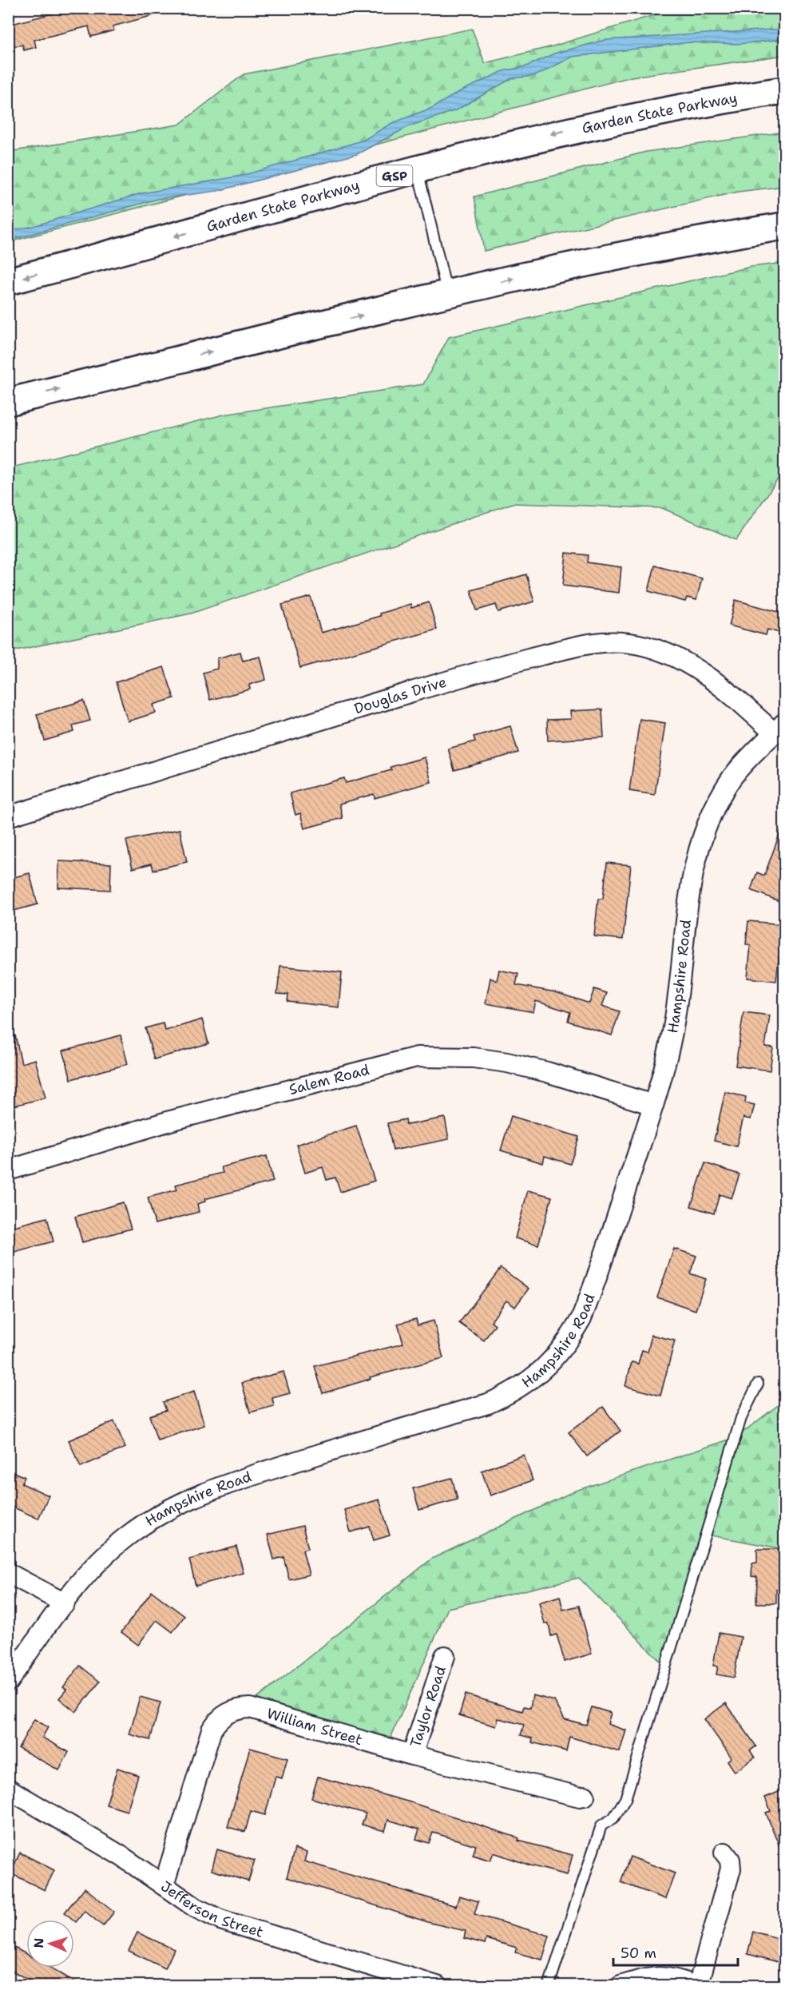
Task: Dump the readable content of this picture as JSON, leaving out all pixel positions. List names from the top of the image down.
{
  "streets": {
    "highway": ["Garden State Parkway", "GSP"],
    "street": [
      "Douglas Drive",
      "Hampshire Road",
      "Salem Road",
      "Taylor Road",
      "William Street",
      "Jefferson Street"
    ]
  },
  "crossings": [
    ["Douglas Drive", "Hampshire Road"],
    ["Hampshire Road", "Salem Road"],
    ["Taylor Road", "William Street"],
    ["William Street", "Jefferson Street"]
  ],
  "scale_bar": "50 m",
  "north": "left"
}
